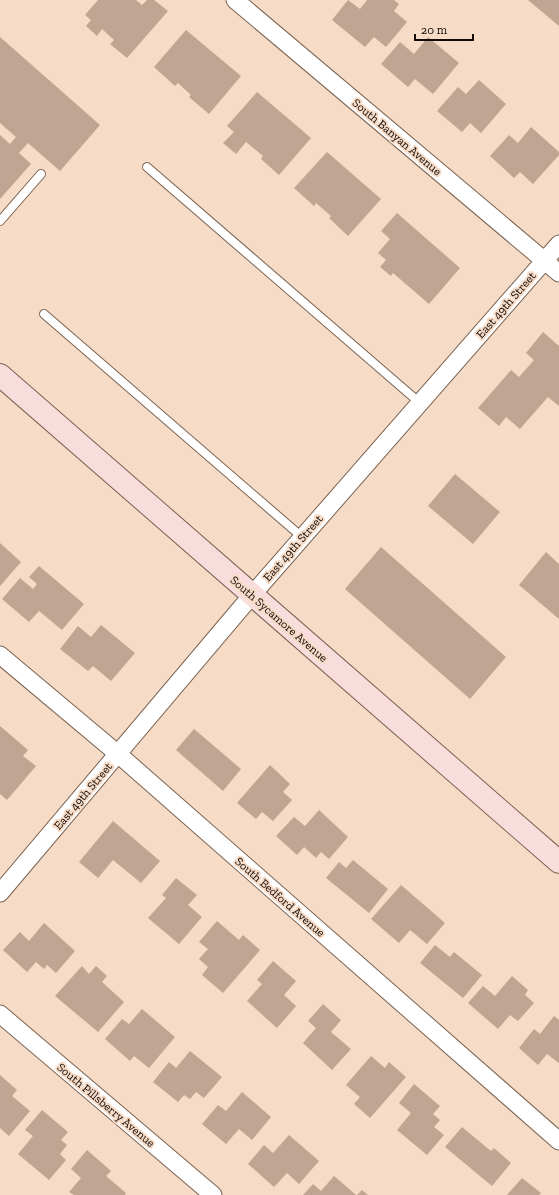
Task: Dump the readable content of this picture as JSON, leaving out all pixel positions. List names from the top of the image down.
{
  "streets": {
    "main road": ["South Sycamore Avenue"],
    "street": [
      "South Banyan Avenue",
      "East 49th Street",
      "South Bedford Avenue",
      "South Pillsberry Avenue"
    ]
  },
  "crossings": [
    ["South Banyan Avenue", "East 49th Street"],
    ["East 49th Street", "South Sycamore Avenue"],
    ["East 49th Street", "South Bedford Avenue"]
  ],
  "scale_bar": "20 m"
}
